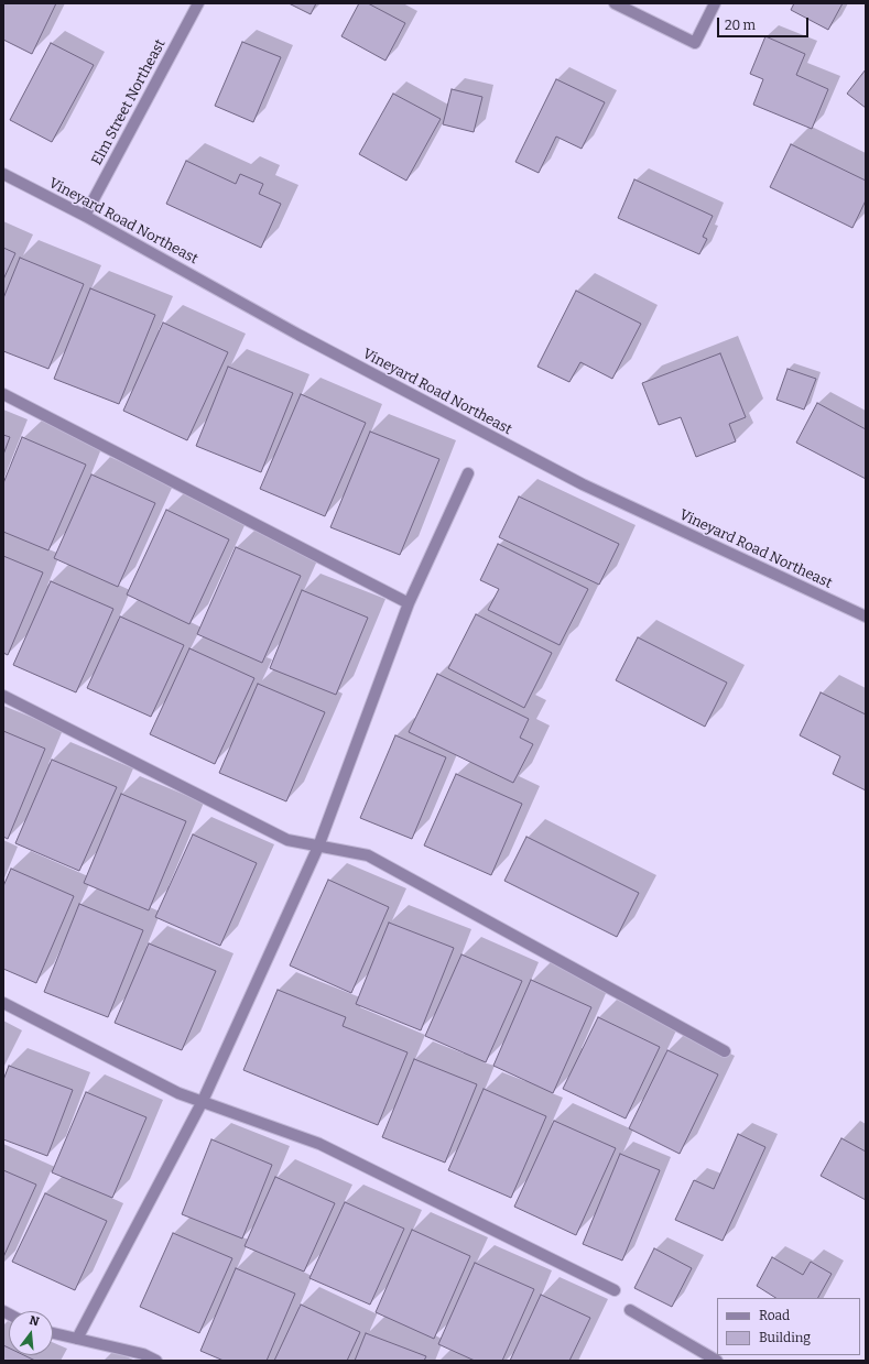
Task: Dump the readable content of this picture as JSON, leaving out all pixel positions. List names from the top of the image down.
{
  "streets": {
    "street": ["Elm Street Northeast", "Vineyard Road Northeast"]
  },
  "crossings": [
    ["Elm Street Northeast", "Vineyard Road Northeast"]
  ],
  "legend": ["Road", "Building"],
  "scale_bar": "20 m",
  "north": "top"
}
